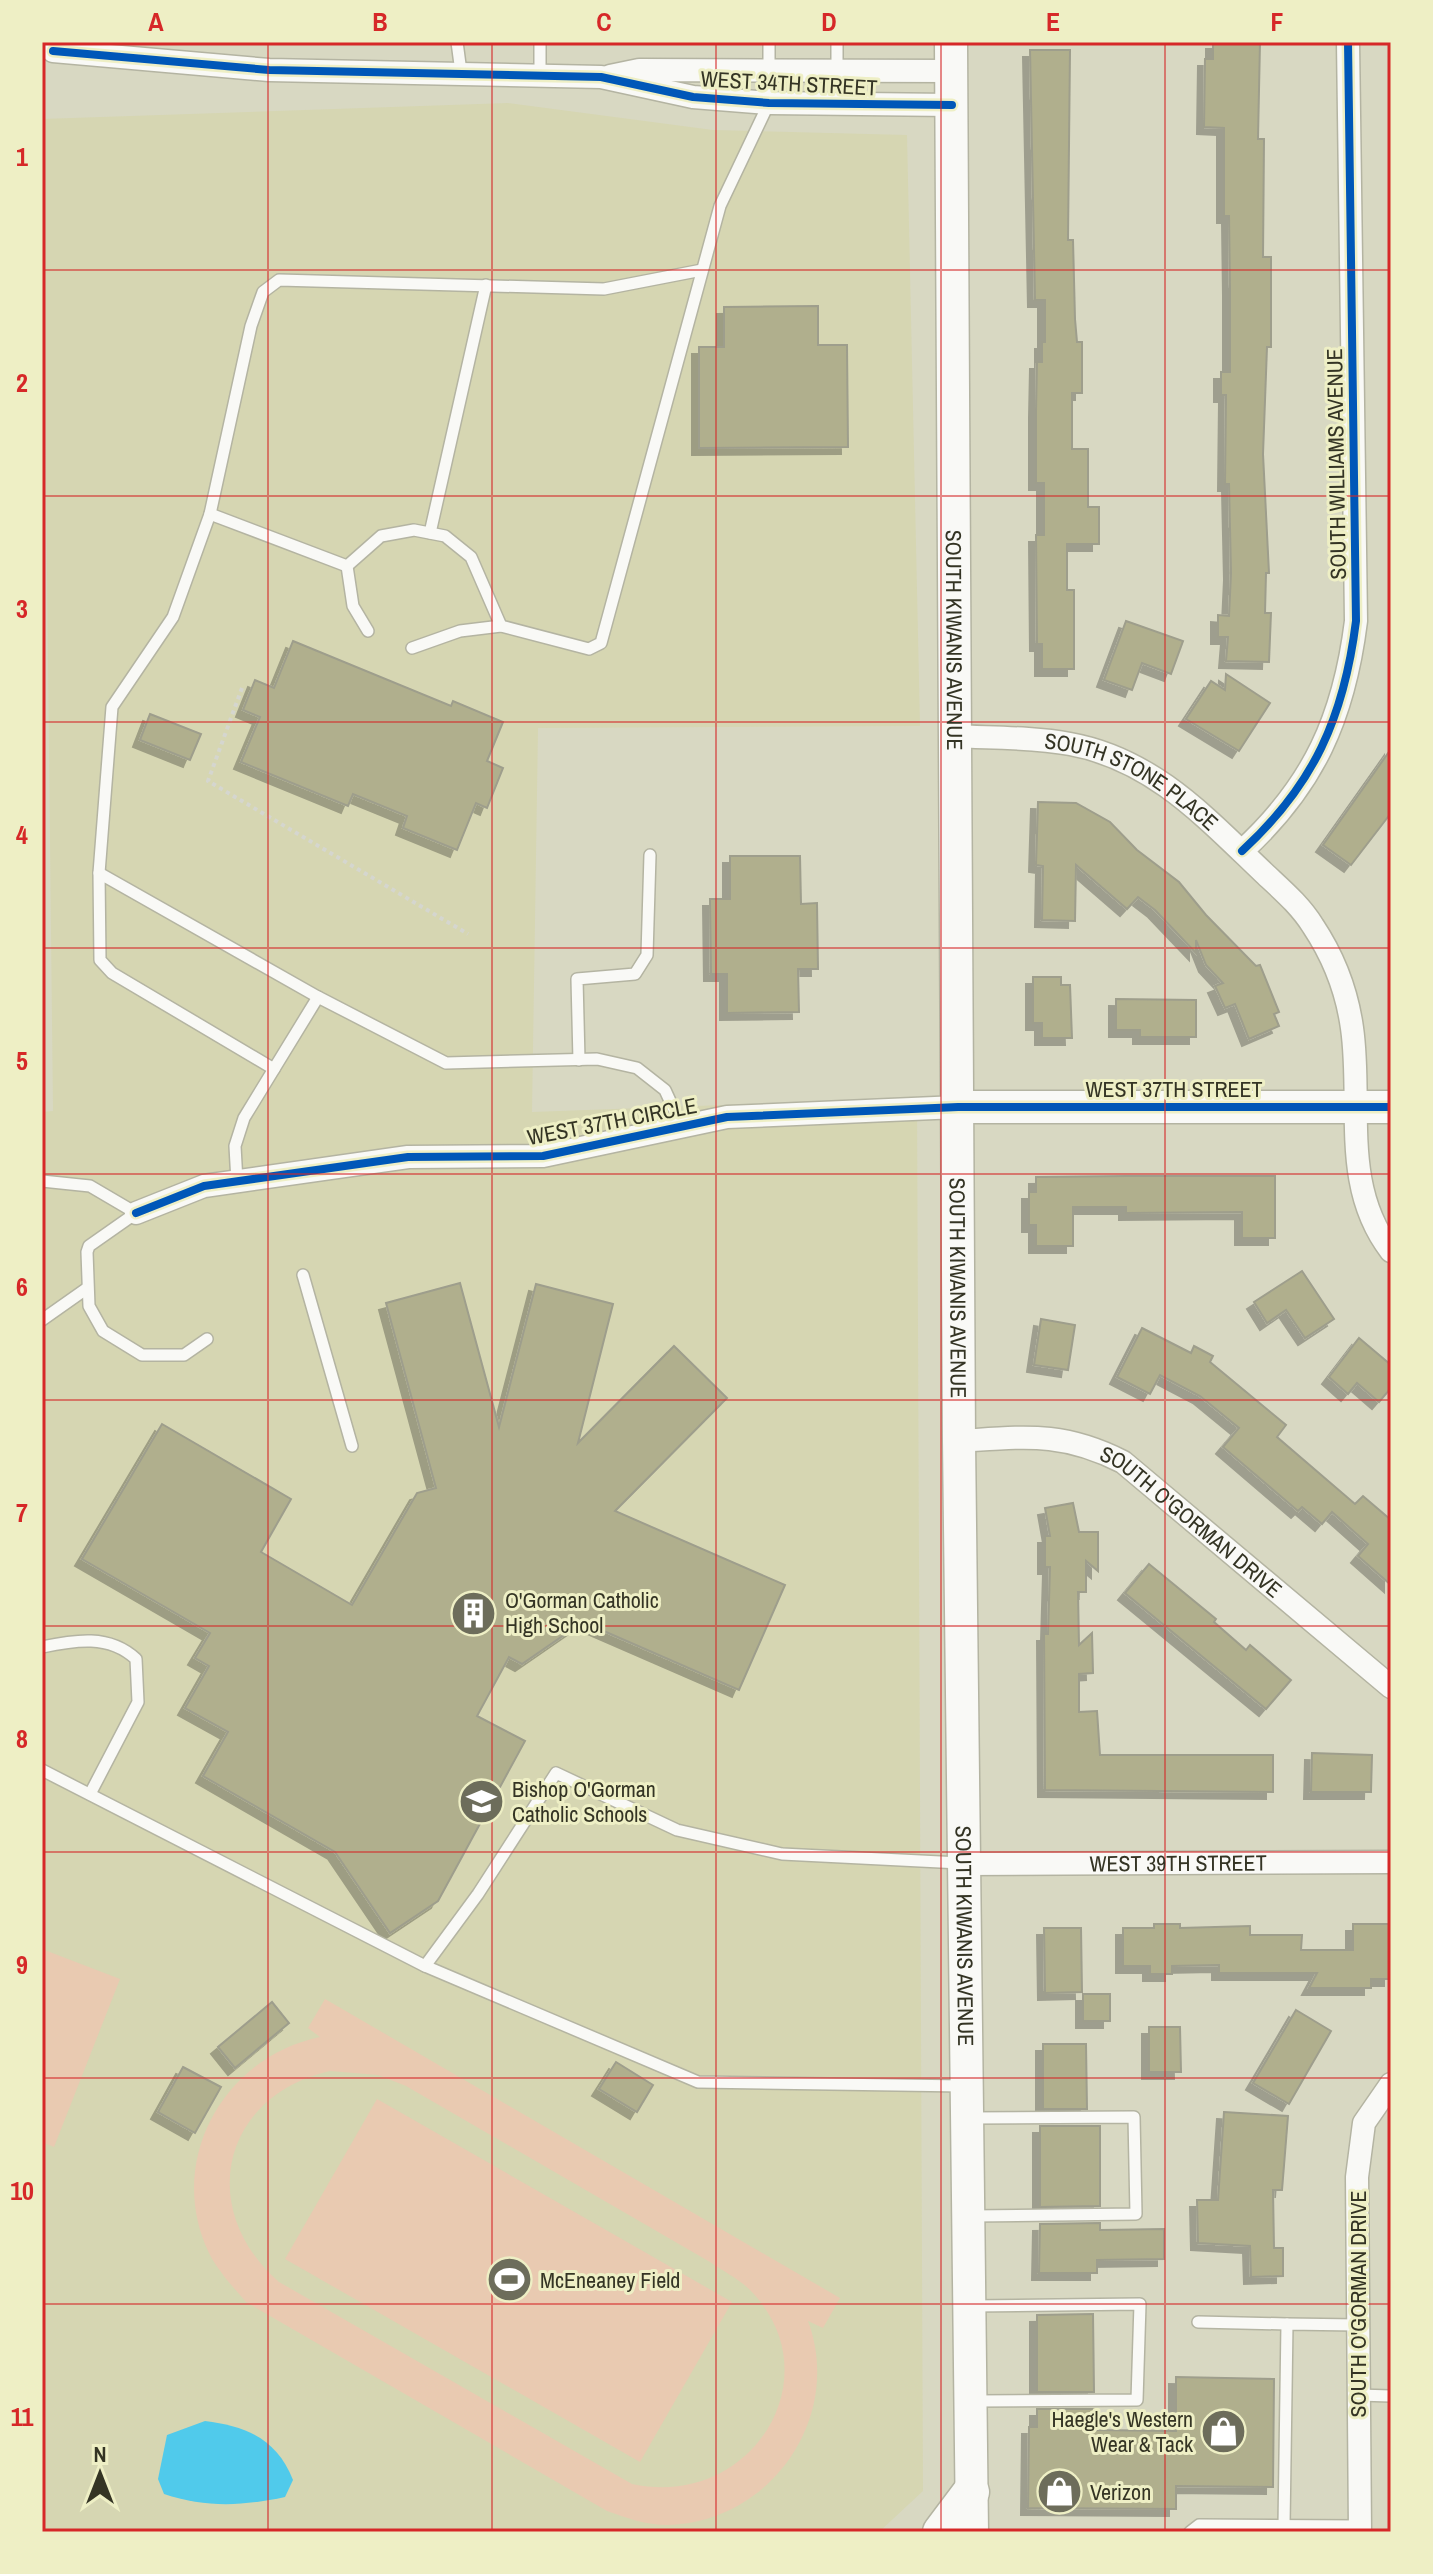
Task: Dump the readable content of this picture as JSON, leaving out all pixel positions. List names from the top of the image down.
{
  "streets": {
    "main road": ["SOUTH KIWANIS AVENUE", "WEST 37TH STREET"],
    "street": [
      "WEST 34TH STREET",
      "SOUTH WILLIAMS AVENUE",
      "SOUTH STONE PLACE",
      "WEST 37TH CIRCLE",
      "SOUTH O'GORMAN DRIVE",
      "WEST 39TH STREET"
    ]
  },
  "crossings": [
    ["WEST 34TH STREET", "SOUTH KIWANIS AVENUE"],
    ["SOUTH WILLIAMS AVENUE", "SOUTH STONE PLACE"],
    ["SOUTH KIWANIS AVENUE", "SOUTH STONE PLACE"],
    ["SOUTH KIWANIS AVENUE", "WEST 37TH STREET"],
    ["SOUTH KIWANIS AVENUE", "WEST 37TH CIRCLE"],
    ["SOUTH KIWANIS AVENUE", "SOUTH O'GORMAN DRIVE"],
    ["SOUTH KIWANIS AVENUE", "WEST 39TH STREET"],
    ["SOUTH STONE PLACE", "WEST 37TH STREET"],
    ["WEST 37TH STREET", "WEST 37TH CIRCLE"]
  ],
  "places": {
    "building": ["O'Gorman Catholic High School"],
    "school or university": ["Bishop O'Gorman Catholic Schools"],
    "sports": ["McEneaney Field"],
    "shop": ["Haegle's Western Wear & Tack", "Verizon"]
  },
  "north": "top",
  "grid": {
    "columns": [
      "A",
      "B",
      "C",
      "D",
      "E",
      "F"
    ],
    "rows": [
      "1",
      "2",
      "3",
      "4",
      "5",
      "6",
      "7",
      "8",
      "9",
      "10",
      "11"
    ]
  }
}
